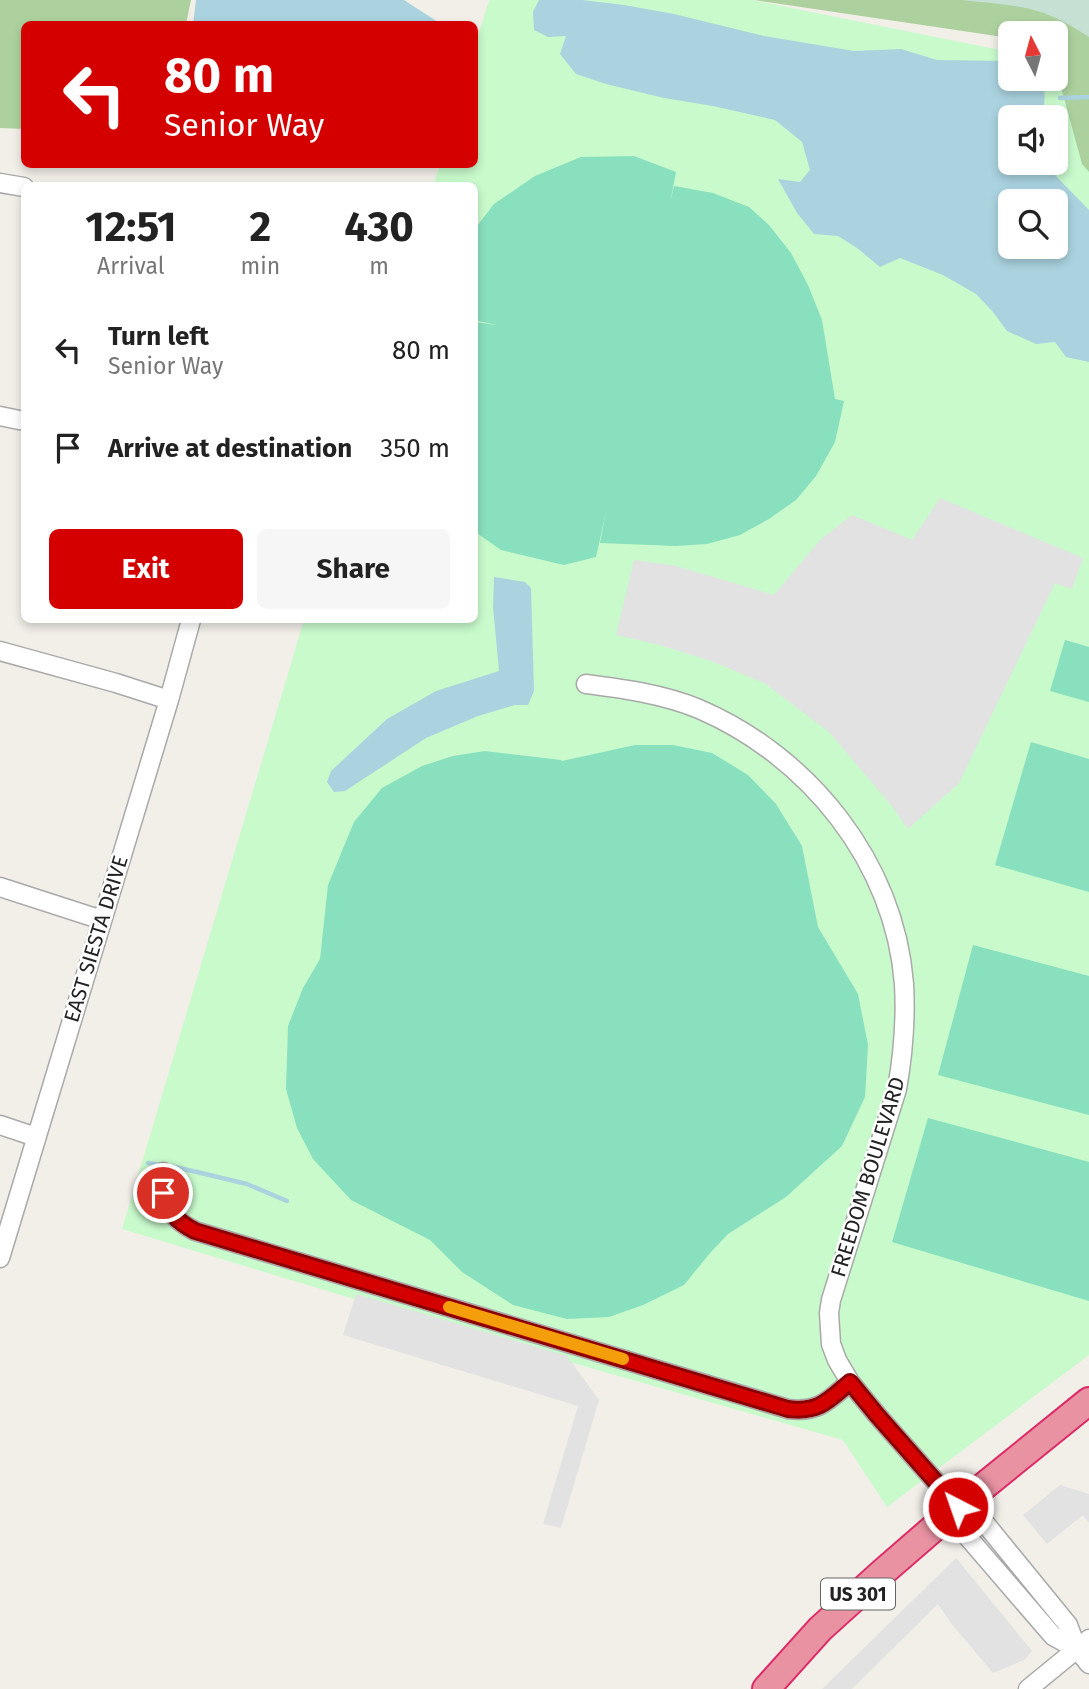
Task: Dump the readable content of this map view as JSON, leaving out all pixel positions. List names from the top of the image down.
{
  "streets": {
    "highway": ["US 301"],
    "street": ["EAST SIESTA DRIVE", "FREEDOM BOULEVARD"]
  },
  "crossings": [
    ["FREEDOM BOULEVARD", "US 301"]
  ],
  "north": "top",
  "page": {
    "turn": ["80 m", "Senior Way"],
    "eta": [
      "12:51",
      "Arrival",
      "2",
      "min",
      "430",
      "m"
    ],
    "list": [
      {
        "name": "Turn left",
        "note": "Senior Way",
        "value": "80 m"
      },
      {
        "name": "Arrive at destination",
        "value": "350 m"
      }
    ],
    "buttons": ["Exit", "Share"]
  }
}
